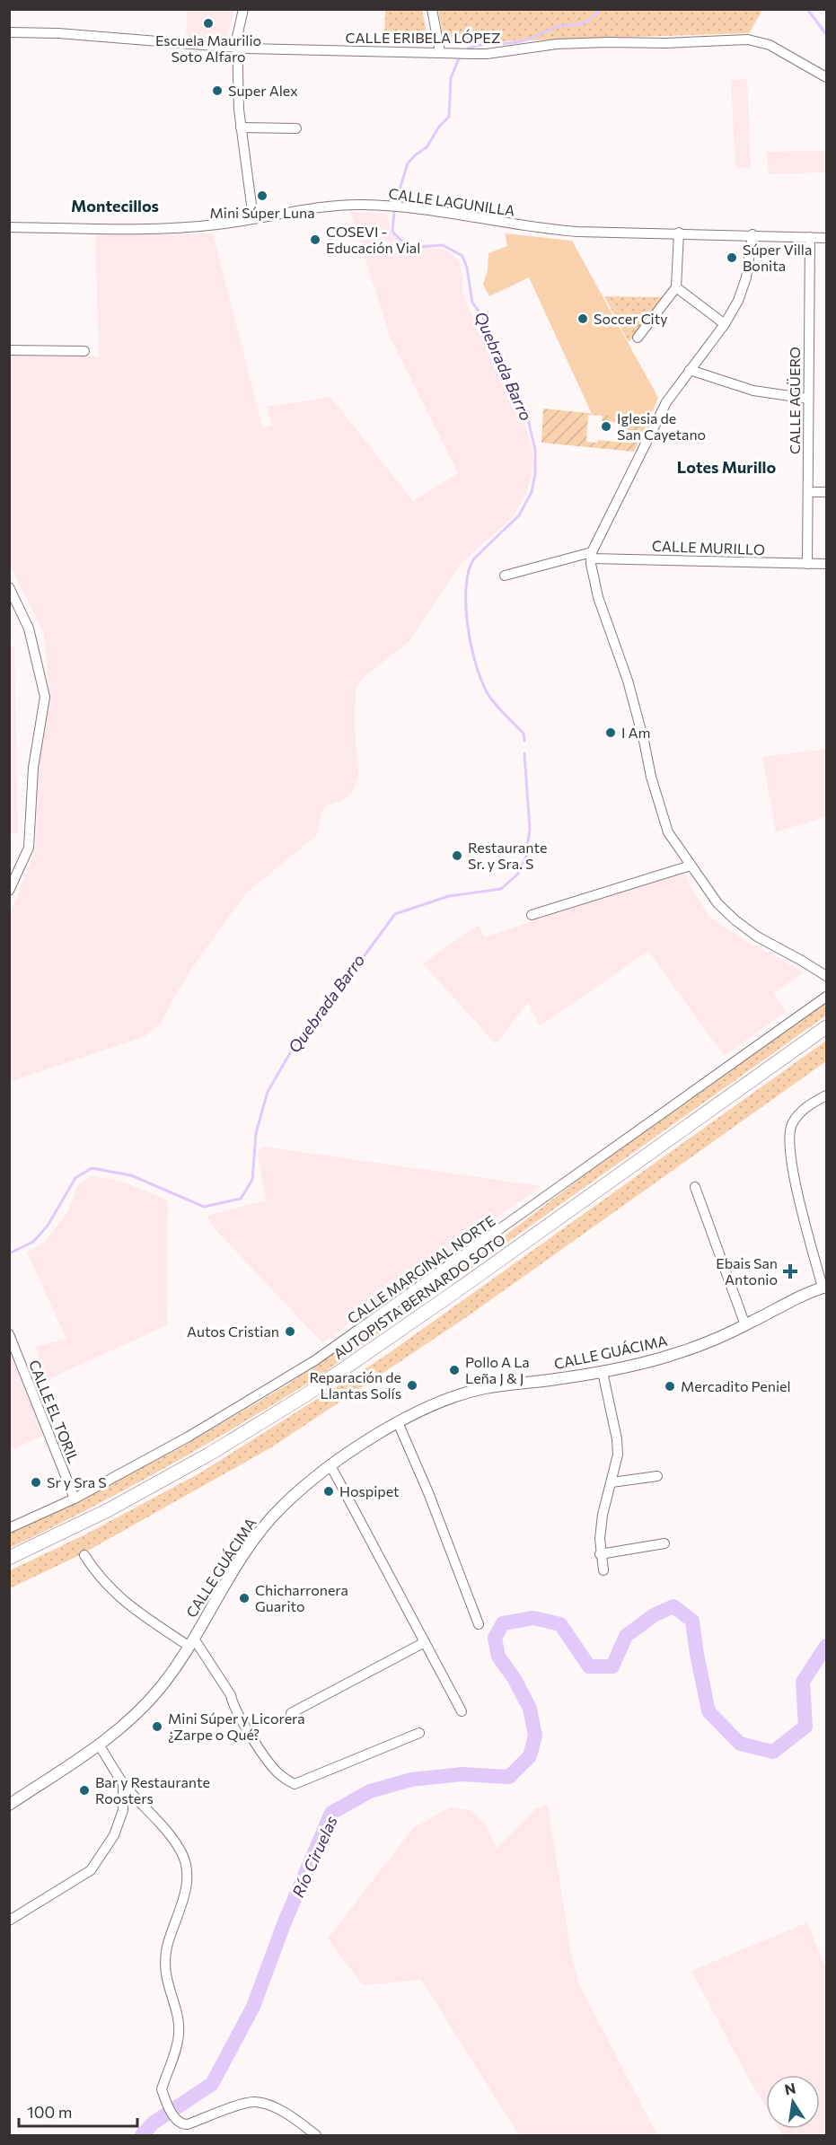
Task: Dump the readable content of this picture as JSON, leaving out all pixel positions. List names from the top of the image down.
{
  "streets": {
    "highway": ["AUTOPISTA BERNARDO SOTO"],
    "main road": ["CALLE GUÁCIMA"],
    "street": [
      "CALLE ERIBELA LÓPEZ",
      "CALLE LAGUNILLA",
      "CALLE AGÜERO",
      "CALLE MURILLO",
      "CALLE MARGINAL NORTE",
      "CALLE EL TORIL"
    ]
  },
  "crossings": [
    ["CALLE LAGUNILLA", "CALLE AGÜERO"],
    ["CALLE AGÜERO", "CALLE MURILLO"],
    ["CALLE MARGINAL NORTE", "CALLE EL TORIL"]
  ],
  "districts": ["Montecillos", "Lotes Murillo"],
  "water": ["Quebrada Barro", "Río Ciruelas"],
  "places": {
    "other": [
      "Escuela Maurilio Soto Alfaro",
      "Super Alex",
      "Mini Súper Luna",
      "COSEVI - Educación Vial",
      "Súper Villa Bonita",
      "Soccer City",
      "Iglesia de San Cayetano",
      "I Am",
      "Restaurante Sr. y Sra. S",
      "Autos Cristian",
      "Pollo A La Leña J & J",
      "Reparación de Llantas Solís",
      "Mercadito Peniel",
      "Sr y Sra S",
      "Hospipet",
      "Chicharronera Guarito",
      "Mini Súper y Licorera ¿Zarpe o Qué?",
      "Bar y Restaurante Roosters"
    ],
    "health": ["Ebais San Antonio"]
  },
  "scale_bar": "100 m",
  "north": "top"
}
